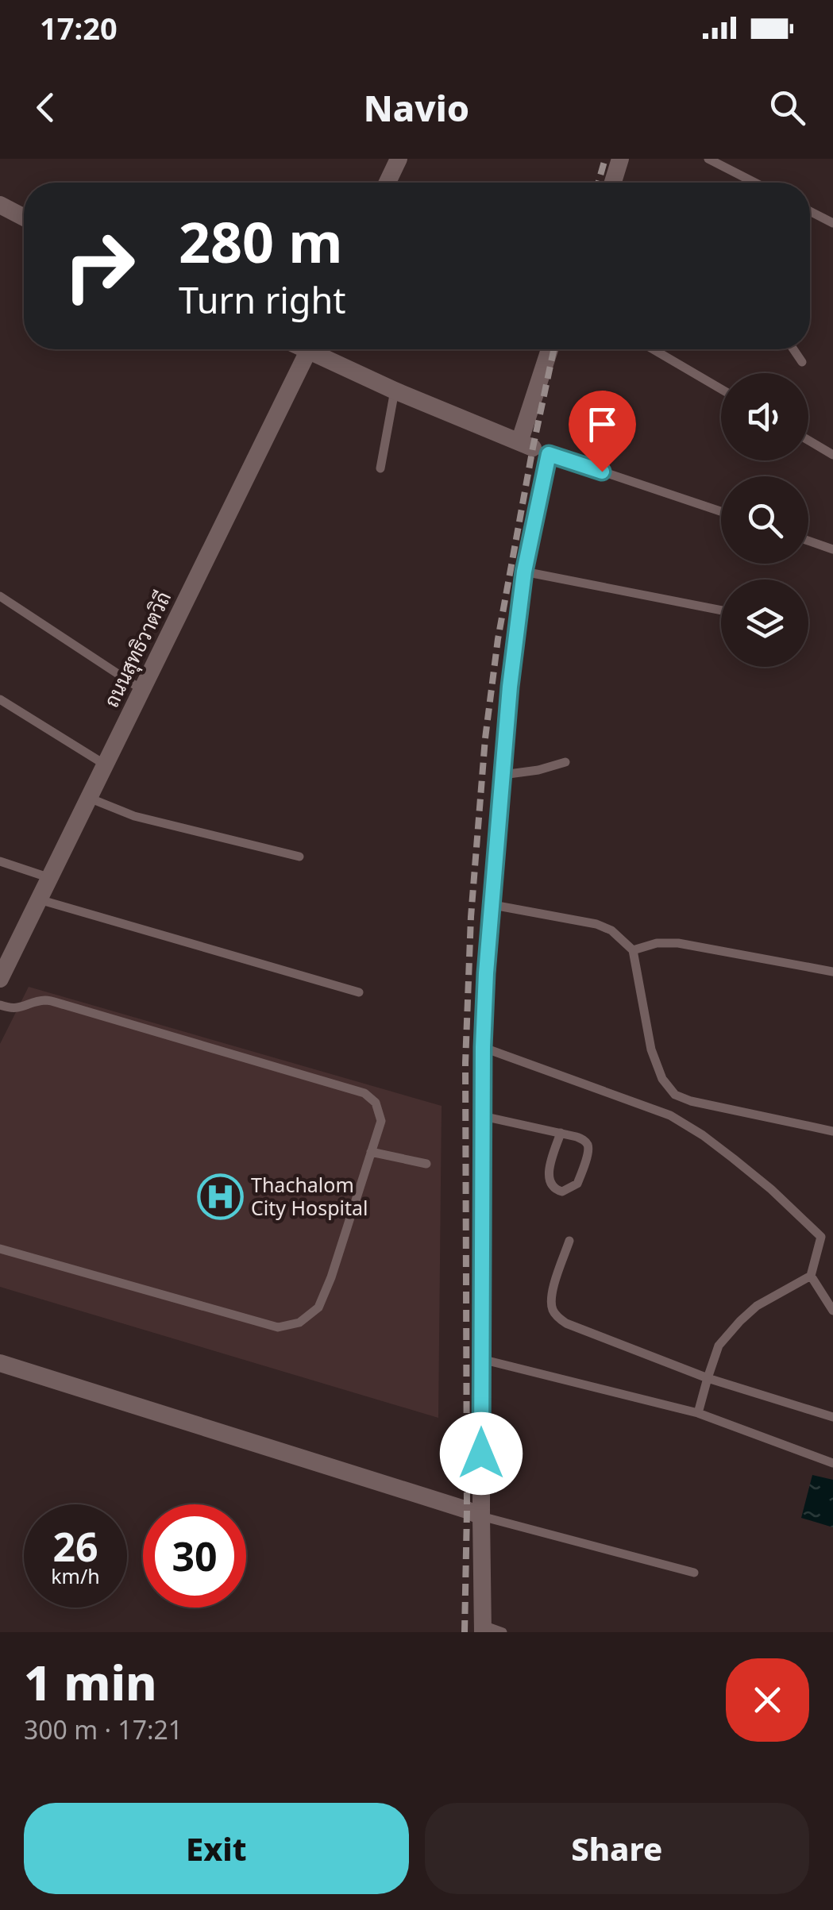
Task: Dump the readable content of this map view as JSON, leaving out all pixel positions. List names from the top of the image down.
{
  "streets": {
    "street": ["ถนนสุทธิวาตวิถี"]
  },
  "places": {
    "hospital": ["Thachalom City Hospital"]
  },
  "page": {
    "status": "17:20",
    "header": "Navio",
    "turn": ["280 m", "Turn right"],
    "speed": "26 km/h",
    "limit": "30",
    "heading": ["1 min", "300 m · 17:21"],
    "buttons": ["Exit", "Share"]
  }
}
